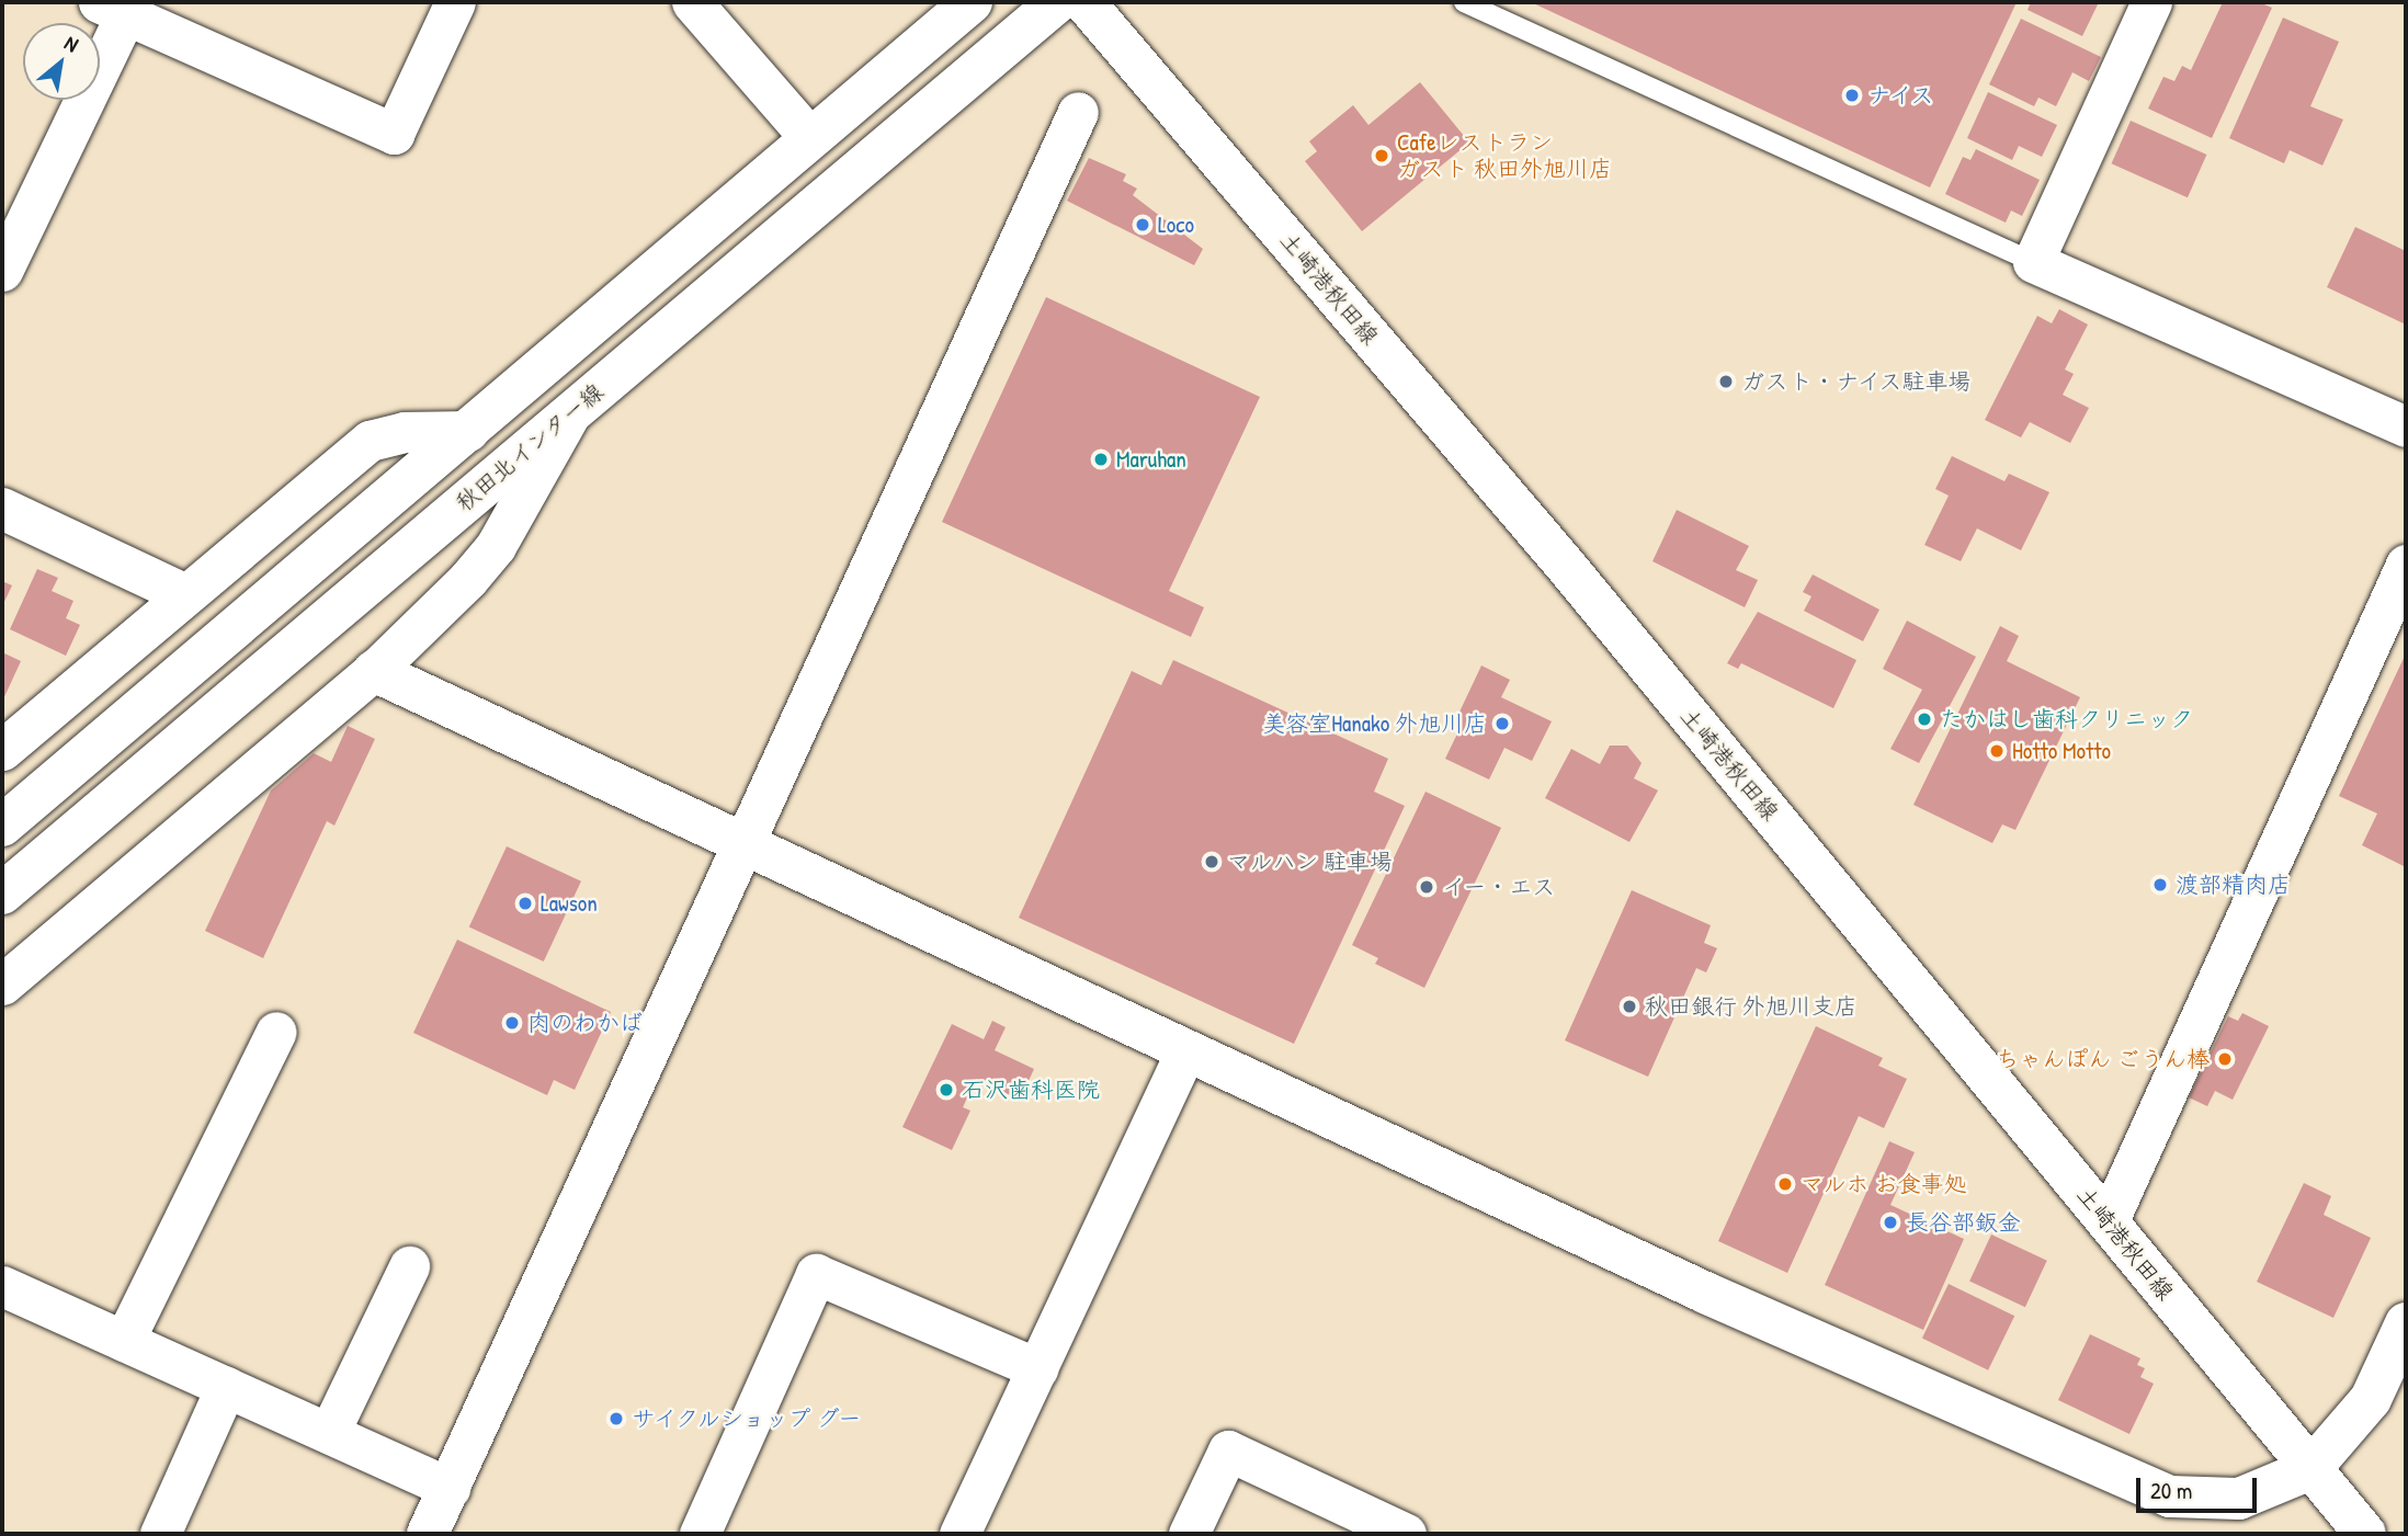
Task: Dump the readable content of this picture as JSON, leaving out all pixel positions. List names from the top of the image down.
{
  "streets": {
    "main road": ["土崎港秋田線", "秋田北インター線"]
  },
  "places": [
    "ナイス",
    "Cafeレストラン ガスト 秋田外旭川店",
    "Loco",
    "ガスト・ナイス駐車場",
    "Maruhan",
    "たかはし歯科クリニック",
    "美容室Hanako 外旭川店",
    "Hotto Motto",
    "マルハン 駐車場",
    "渡部精肉店",
    "イー・エス",
    "Lawson",
    "秋田銀行 外旭川支店",
    "肉のわかば",
    "ちゃんぽん ごうん棒",
    "石沢歯科医院",
    "マルホ お食事処",
    "長谷部鈑金",
    "サイクルショップ グー"
  ],
  "scale_bar": "20 m",
  "north": "top right"
}
